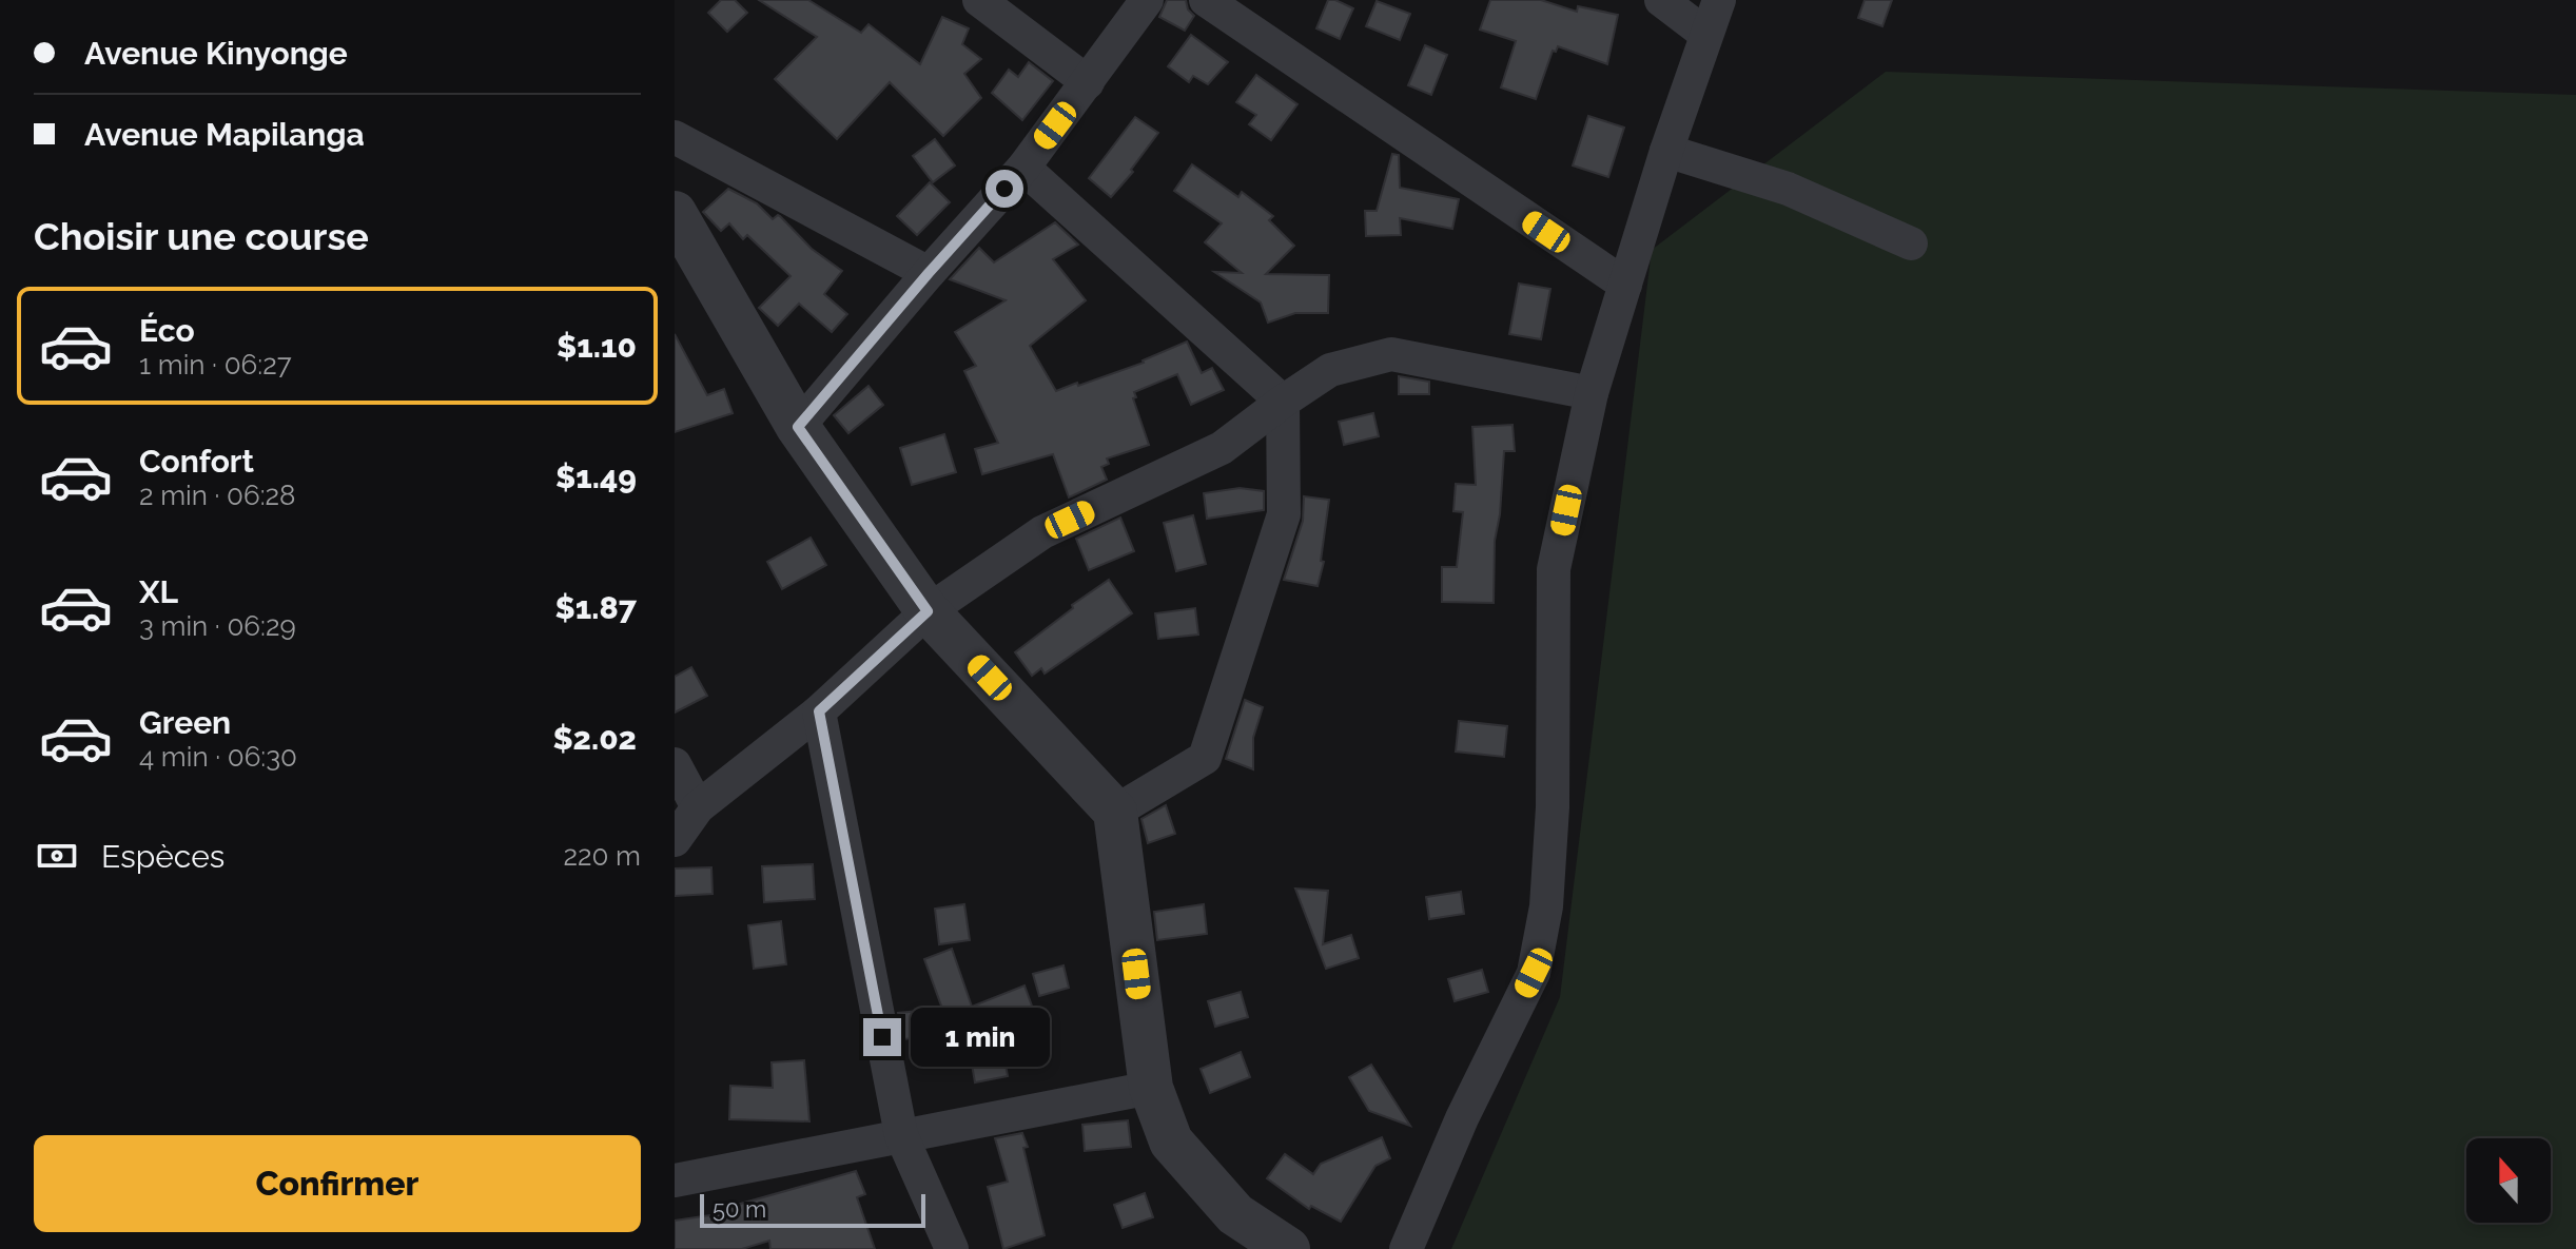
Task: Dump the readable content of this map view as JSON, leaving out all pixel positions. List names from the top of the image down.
{
  "scale_bar": "50 m",
  "north": "top",
  "page": {
    "banner": ["Avenue Kinyonge", "Avenue Mapilanga"],
    "heading": "Choisir une course",
    "list": [
      {
        "name": "Éco",
        "note": "1 min · 06:27",
        "value": "$1.10"
      },
      {
        "name": "Confort",
        "note": "2 min · 06:28",
        "value": "$1.49"
      },
      {
        "name": "XL",
        "note": "3 min · 06:29",
        "value": "$1.87"
      },
      {
        "name": "Green",
        "note": "4 min · 06:30",
        "value": "$2.02"
      }
    ],
    "pay": ["Espèces", "220 m"],
    "bubble": "1 min",
    "buttons": "Confirmer",
    "scale": "50 m"
  }
}
